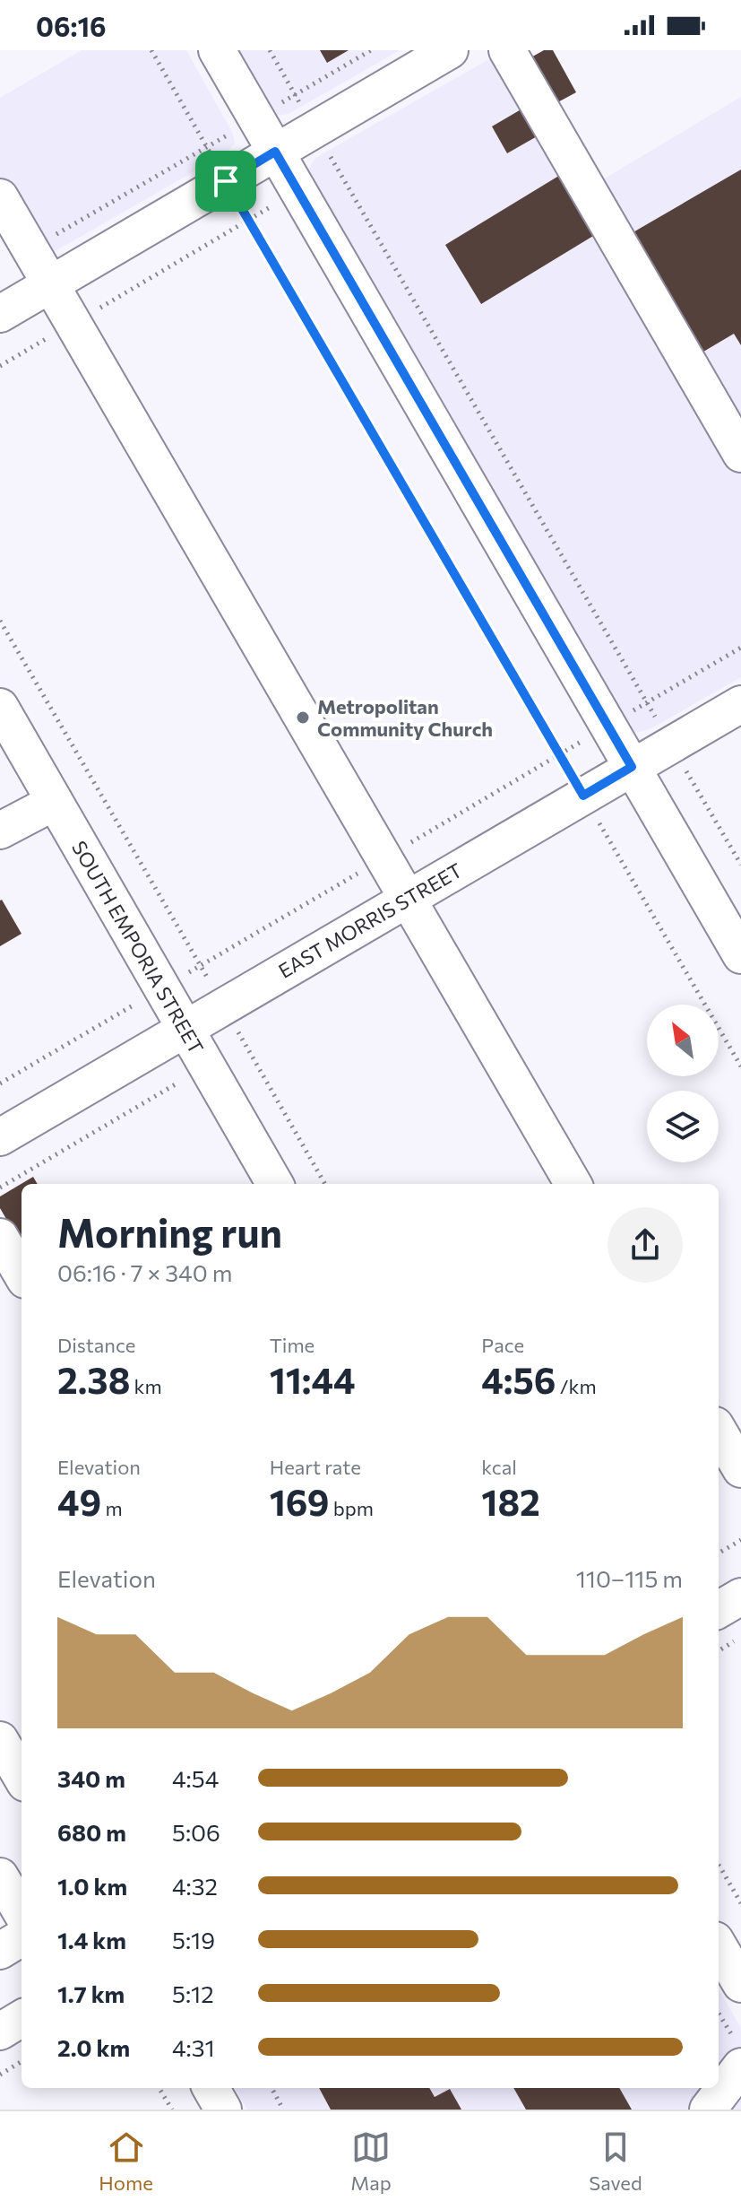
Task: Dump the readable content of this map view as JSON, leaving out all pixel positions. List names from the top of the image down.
{
  "streets": {
    "street": ["EAST MORRIS STREET", "SOUTH EMPORIA STREET"]
  },
  "crossings": [
    ["EAST MORRIS STREET", "SOUTH EMPORIA STREET"]
  ],
  "places": ["Metropolitan Community Church"],
  "north": "top left",
  "page": {
    "status": "06:16",
    "heading": ["Morning run", "06:16 · 7 × 340 m"],
    "stats": [
      ["Distance", "2.38 km"],
      ["Time", "11:44"],
      ["Pace", "4:56 /km"],
      ["Elevation", "49 m"],
      ["Heart rate", "169 bpm"],
      ["kcal", "182"]
    ],
    "chart": ["Elevation", "110–115 m"],
    "list": [
      {
        "name": "340 m",
        "note": "4:54"
      },
      {
        "name": "680 m",
        "note": "5:06"
      },
      {
        "name": "1.0 km",
        "note": "4:32"
      },
      {
        "name": "1.4 km",
        "note": "5:19"
      },
      {
        "name": "1.7 km",
        "note": "5:12"
      },
      {
        "name": "2.0 km",
        "note": "4:31"
      }
    ],
    "tabs": ["Home", "Map", "Saved"]
  }
}
